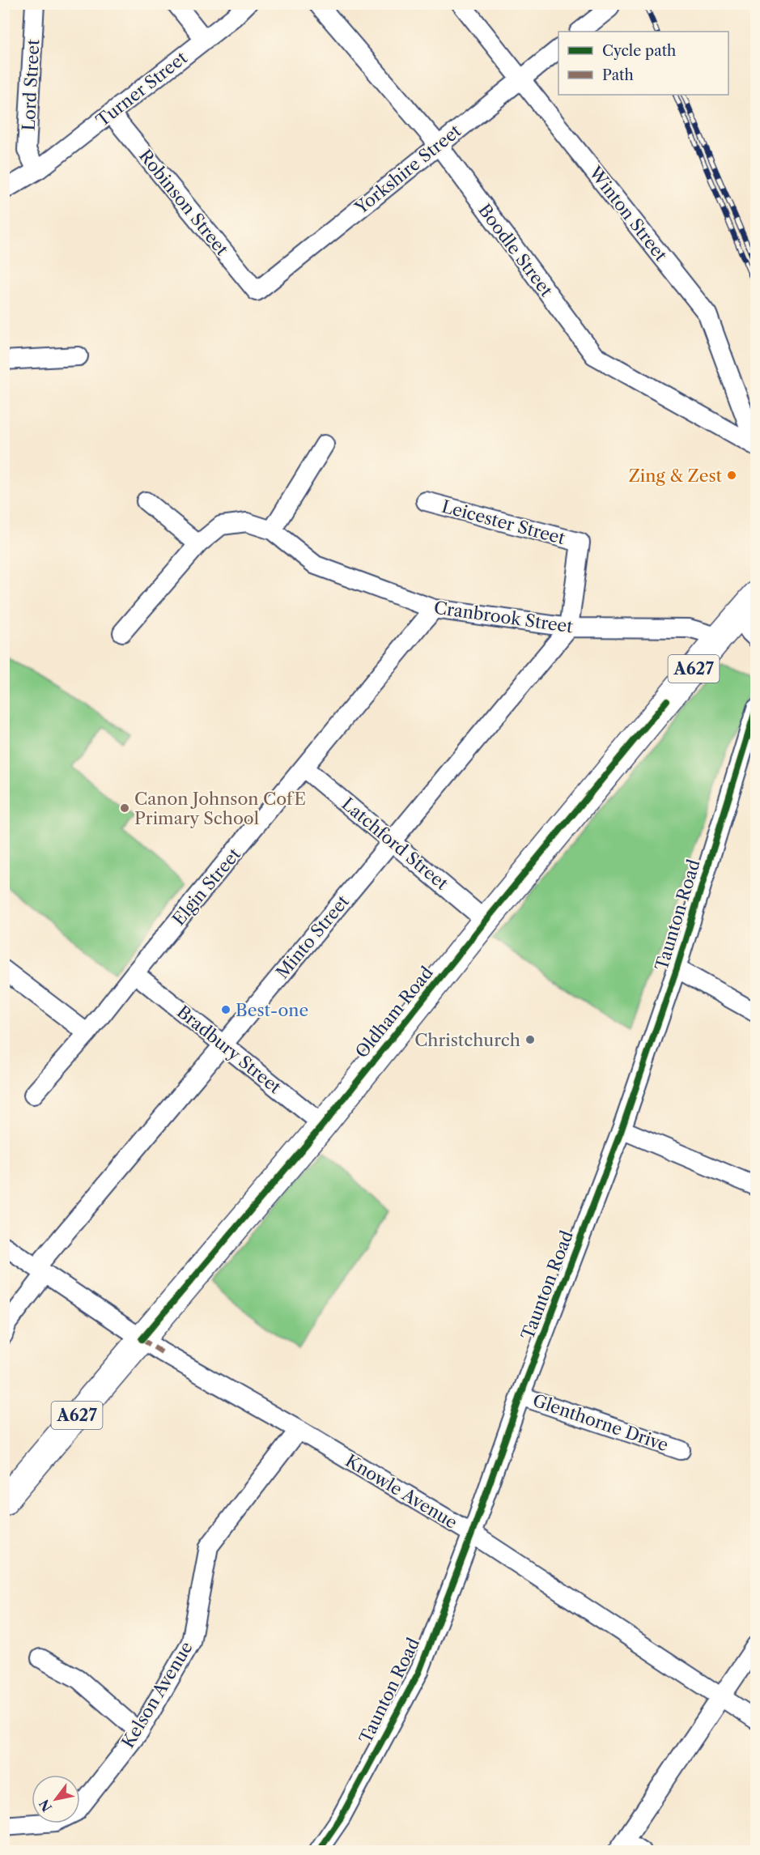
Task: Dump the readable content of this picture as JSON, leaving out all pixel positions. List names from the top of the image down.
{
  "streets": {
    "highway": ["A627", "Oldham Road"],
    "street": [
      "Lord Street",
      "Turner Street",
      "Yorkshire Street",
      "Robinson Street",
      "Winton Street",
      "Boodle Street",
      "Leicester Street",
      "Cranbrook Street",
      "Latchford Street",
      "Elgin Street",
      "Taunton Road",
      "Minto Street",
      "Bradbury Street",
      "Glenthorne Drive",
      "Knowle Avenue",
      "Kelson Avenue"
    ]
  },
  "crossings": [
    ["Lord Street", "Turner Street"],
    ["Turner Street", "Robinson Street"],
    ["Yorkshire Street", "Robinson Street"],
    ["Yorkshire Street", "Winton Street"],
    ["Yorkshire Street", "Boodle Street"],
    ["Winton Street", "Boodle Street"],
    ["Leicester Street", "Cranbrook Street"],
    ["Leicester Street", "Minto Street"],
    ["Cranbrook Street", "Elgin Street"],
    ["Cranbrook Street", "Minto Street"],
    ["Cranbrook Street", "Oldham Road"],
    ["Latchford Street", "Elgin Street"],
    ["Latchford Street", "Minto Street"],
    ["Latchford Street", "Oldham Road"],
    ["Elgin Street", "Bradbury Street"],
    ["Taunton Road", "Glenthorne Drive"],
    ["Taunton Road", "Knowle Avenue"],
    ["Minto Street", "Bradbury Street"],
    ["Minto Street", "Knowle Avenue"],
    ["Oldham Road", "Bradbury Street"],
    ["Oldham Road", "Knowle Avenue"],
    ["Knowle Avenue", "Kelson Avenue"]
  ],
  "places": [
    "Zing & Zest",
    "Canon Johnson CofE Primary School",
    "Best-one",
    "Christchurch"
  ],
  "legend": ["Cycle path", "Path"],
  "north": "bottom left"
}
